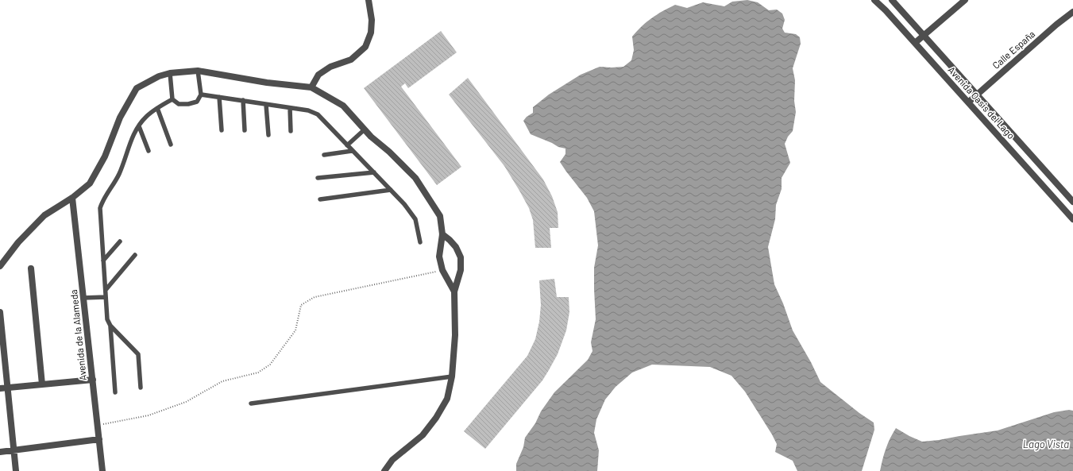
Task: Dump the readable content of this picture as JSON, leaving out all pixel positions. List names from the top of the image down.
{
  "streets": {
    "street": ["Calle España", "Avenida Oasis del Lago", "Avenida de la Alameda"]
  },
  "crossings": [
    ["Calle España", "Avenida Oasis del Lago"]
  ],
  "water": ["Lago Vista"]
}
